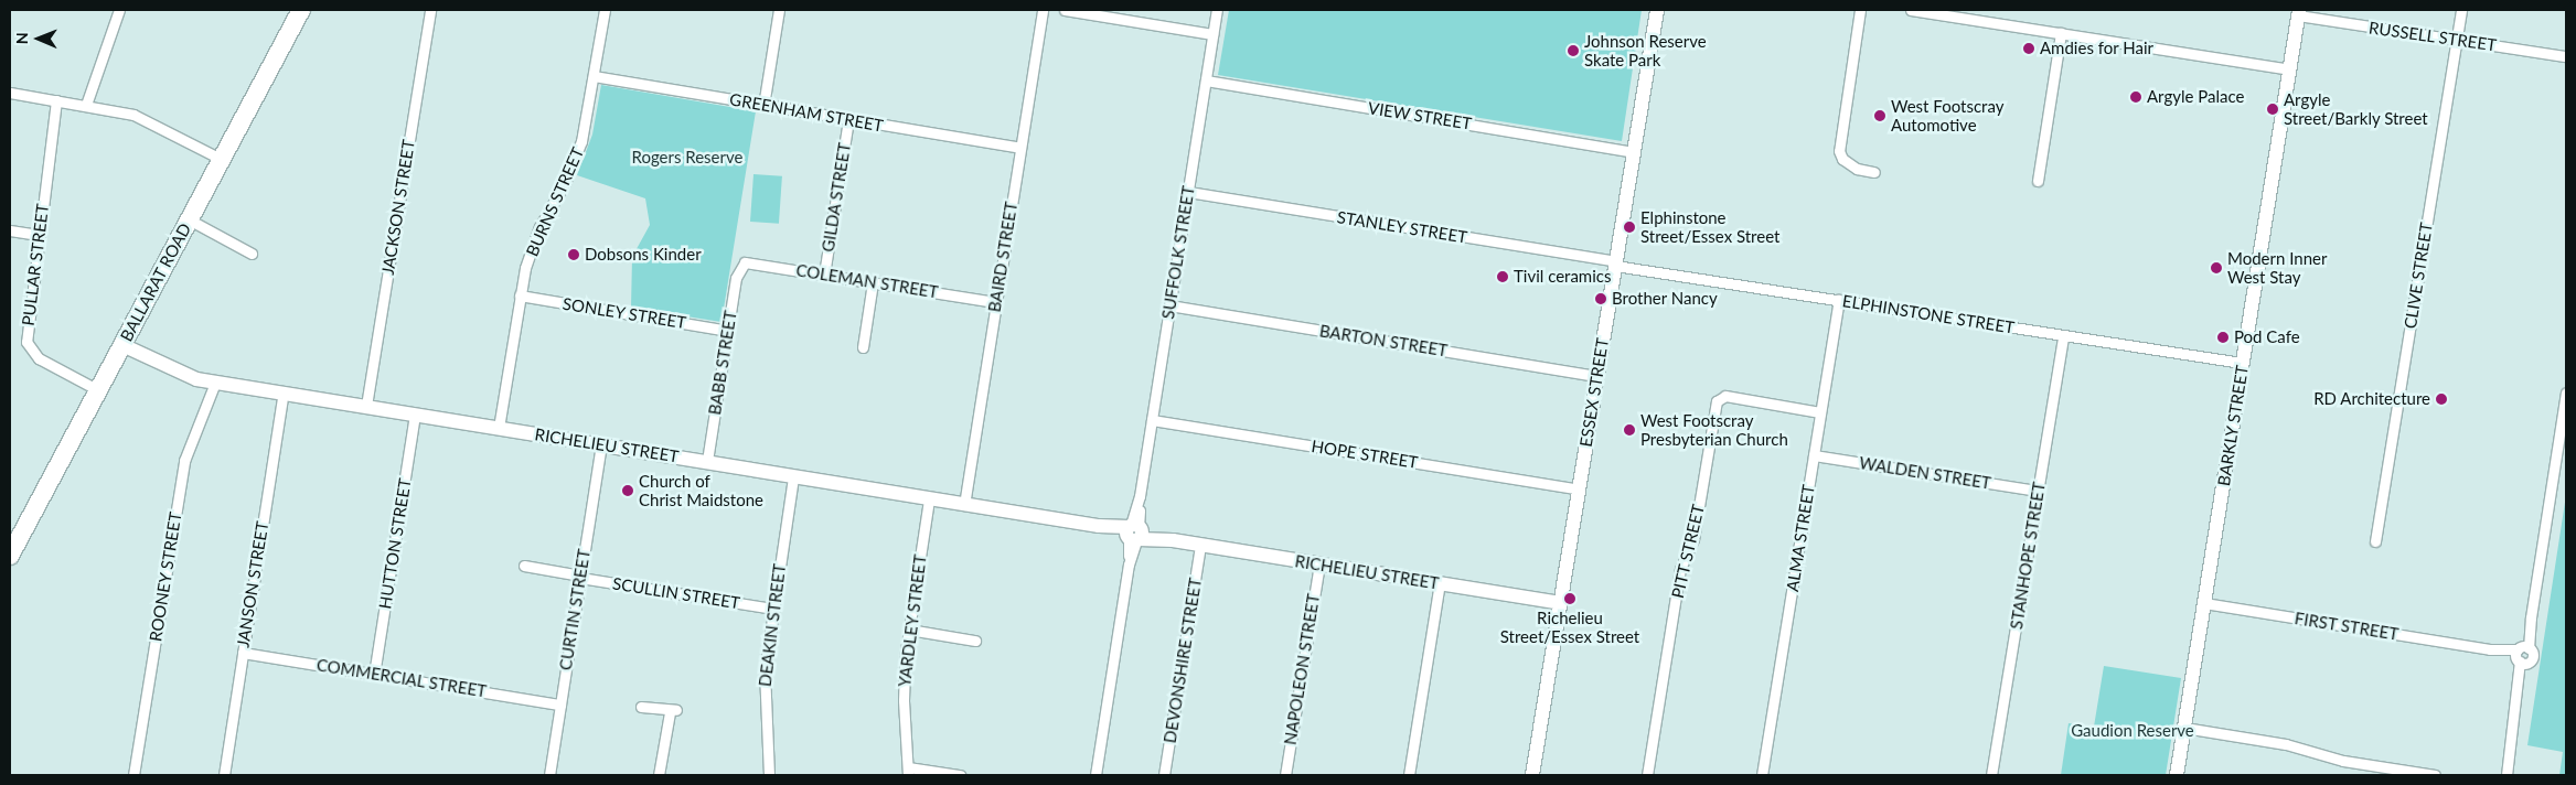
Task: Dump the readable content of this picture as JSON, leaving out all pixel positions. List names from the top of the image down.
{
  "streets": {
    "highway": ["BALLARAT ROAD"],
    "street": [
      "RUSSELL STREET",
      "GREENHAM STREET",
      "VIEW STREET",
      "GILDA STREET",
      "BURNS STREET",
      "JACKSON STREET",
      "STANLEY STREET",
      "SUFFOLK STREET",
      "BAIRD STREET",
      "PULLAR STREET",
      "CLIVE STREET",
      "COLEMAN STREET",
      "SONLEY STREET",
      "ELPHINSTONE STREET",
      "BARTON STREET",
      "BABB STREET",
      "ESSEX STREET",
      "BARKLY STREET",
      "RICHELIEU STREET",
      "HOPE STREET",
      "WALDEN STREET",
      "ALMA STREET",
      "HUTTON STREET",
      "PITT STREET",
      "STANHOPE STREET",
      "ROONEY STREET",
      "JANSON STREET",
      "SCULLIN STREET",
      "CURTIN STREET",
      "YARDLEY STREET",
      "DEAKIN STREET",
      "FIRST STREET",
      "DEVONSHIRE STREET",
      "NAPOLEON STREET",
      "COMMERCIAL STREET"
    ]
  },
  "crossings": [
    ["RUSSELL STREET", "CLIVE STREET"],
    ["RUSSELL STREET", "BARKLY STREET"],
    ["GREENHAM STREET", "GILDA STREET"],
    ["GREENHAM STREET", "BURNS STREET"],
    ["GREENHAM STREET", "BAIRD STREET"],
    ["VIEW STREET", "SUFFOLK STREET"],
    ["VIEW STREET", "ESSEX STREET"],
    ["GILDA STREET", "COLEMAN STREET"],
    ["BURNS STREET", "SONLEY STREET"],
    ["BURNS STREET", "RICHELIEU STREET"],
    ["JACKSON STREET", "RICHELIEU STREET"],
    ["STANLEY STREET", "SUFFOLK STREET"],
    ["STANLEY STREET", "ELPHINSTONE STREET"],
    ["STANLEY STREET", "ESSEX STREET"],
    ["SUFFOLK STREET", "BARTON STREET"],
    ["SUFFOLK STREET", "RICHELIEU STREET"],
    ["SUFFOLK STREET", "HOPE STREET"],
    ["BAIRD STREET", "COLEMAN STREET"],
    ["BAIRD STREET", "RICHELIEU STREET"],
    ["PULLAR STREET", "BALLARAT ROAD"],
    ["COLEMAN STREET", "BABB STREET"],
    ["BALLARAT ROAD", "RICHELIEU STREET"],
    ["SONLEY STREET", "BABB STREET"],
    ["ELPHINSTONE STREET", "ESSEX STREET"],
    ["ELPHINSTONE STREET", "BARKLY STREET"],
    ["ELPHINSTONE STREET", "ALMA STREET"],
    ["ELPHINSTONE STREET", "STANHOPE STREET"],
    ["BARTON STREET", "ESSEX STREET"],
    ["BABB STREET", "RICHELIEU STREET"],
    ["ESSEX STREET", "RICHELIEU STREET"],
    ["ESSEX STREET", "HOPE STREET"],
    ["BARKLY STREET", "FIRST STREET"],
    ["RICHELIEU STREET", "HUTTON STREET"],
    ["RICHELIEU STREET", "ROONEY STREET"],
    ["RICHELIEU STREET", "JANSON STREET"],
    ["RICHELIEU STREET", "CURTIN STREET"],
    ["RICHELIEU STREET", "YARDLEY STREET"],
    ["RICHELIEU STREET", "DEAKIN STREET"],
    ["RICHELIEU STREET", "DEVONSHIRE STREET"],
    ["RICHELIEU STREET", "NAPOLEON STREET"],
    ["WALDEN STREET", "ALMA STREET"],
    ["WALDEN STREET", "STANHOPE STREET"],
    ["ALMA STREET", "PITT STREET"],
    ["HUTTON STREET", "COMMERCIAL STREET"],
    ["JANSON STREET", "COMMERCIAL STREET"],
    ["SCULLIN STREET", "CURTIN STREET"],
    ["SCULLIN STREET", "DEAKIN STREET"],
    ["CURTIN STREET", "COMMERCIAL STREET"]
  ],
  "parks": ["Rogers Reserve", "Gaudion Reserve"],
  "places": [
    "Amdies for Hair",
    "Johnson Reserve Skate Park",
    "Argyle Palace",
    "Argyle Street/Barkly Street",
    "West Footscray Automotive",
    "Elphinstone Street/Essex Street",
    "Dobsons Kinder",
    "Modern Inner West Stay",
    "Tivil ceramics",
    "Brother Nancy",
    "Pod Cafe",
    "RD Architecture",
    "West Footscray Presbyterian Church",
    "Church of Christ Maidstone",
    "Richelieu Street/Essex Street"
  ],
  "north": "left"
}
